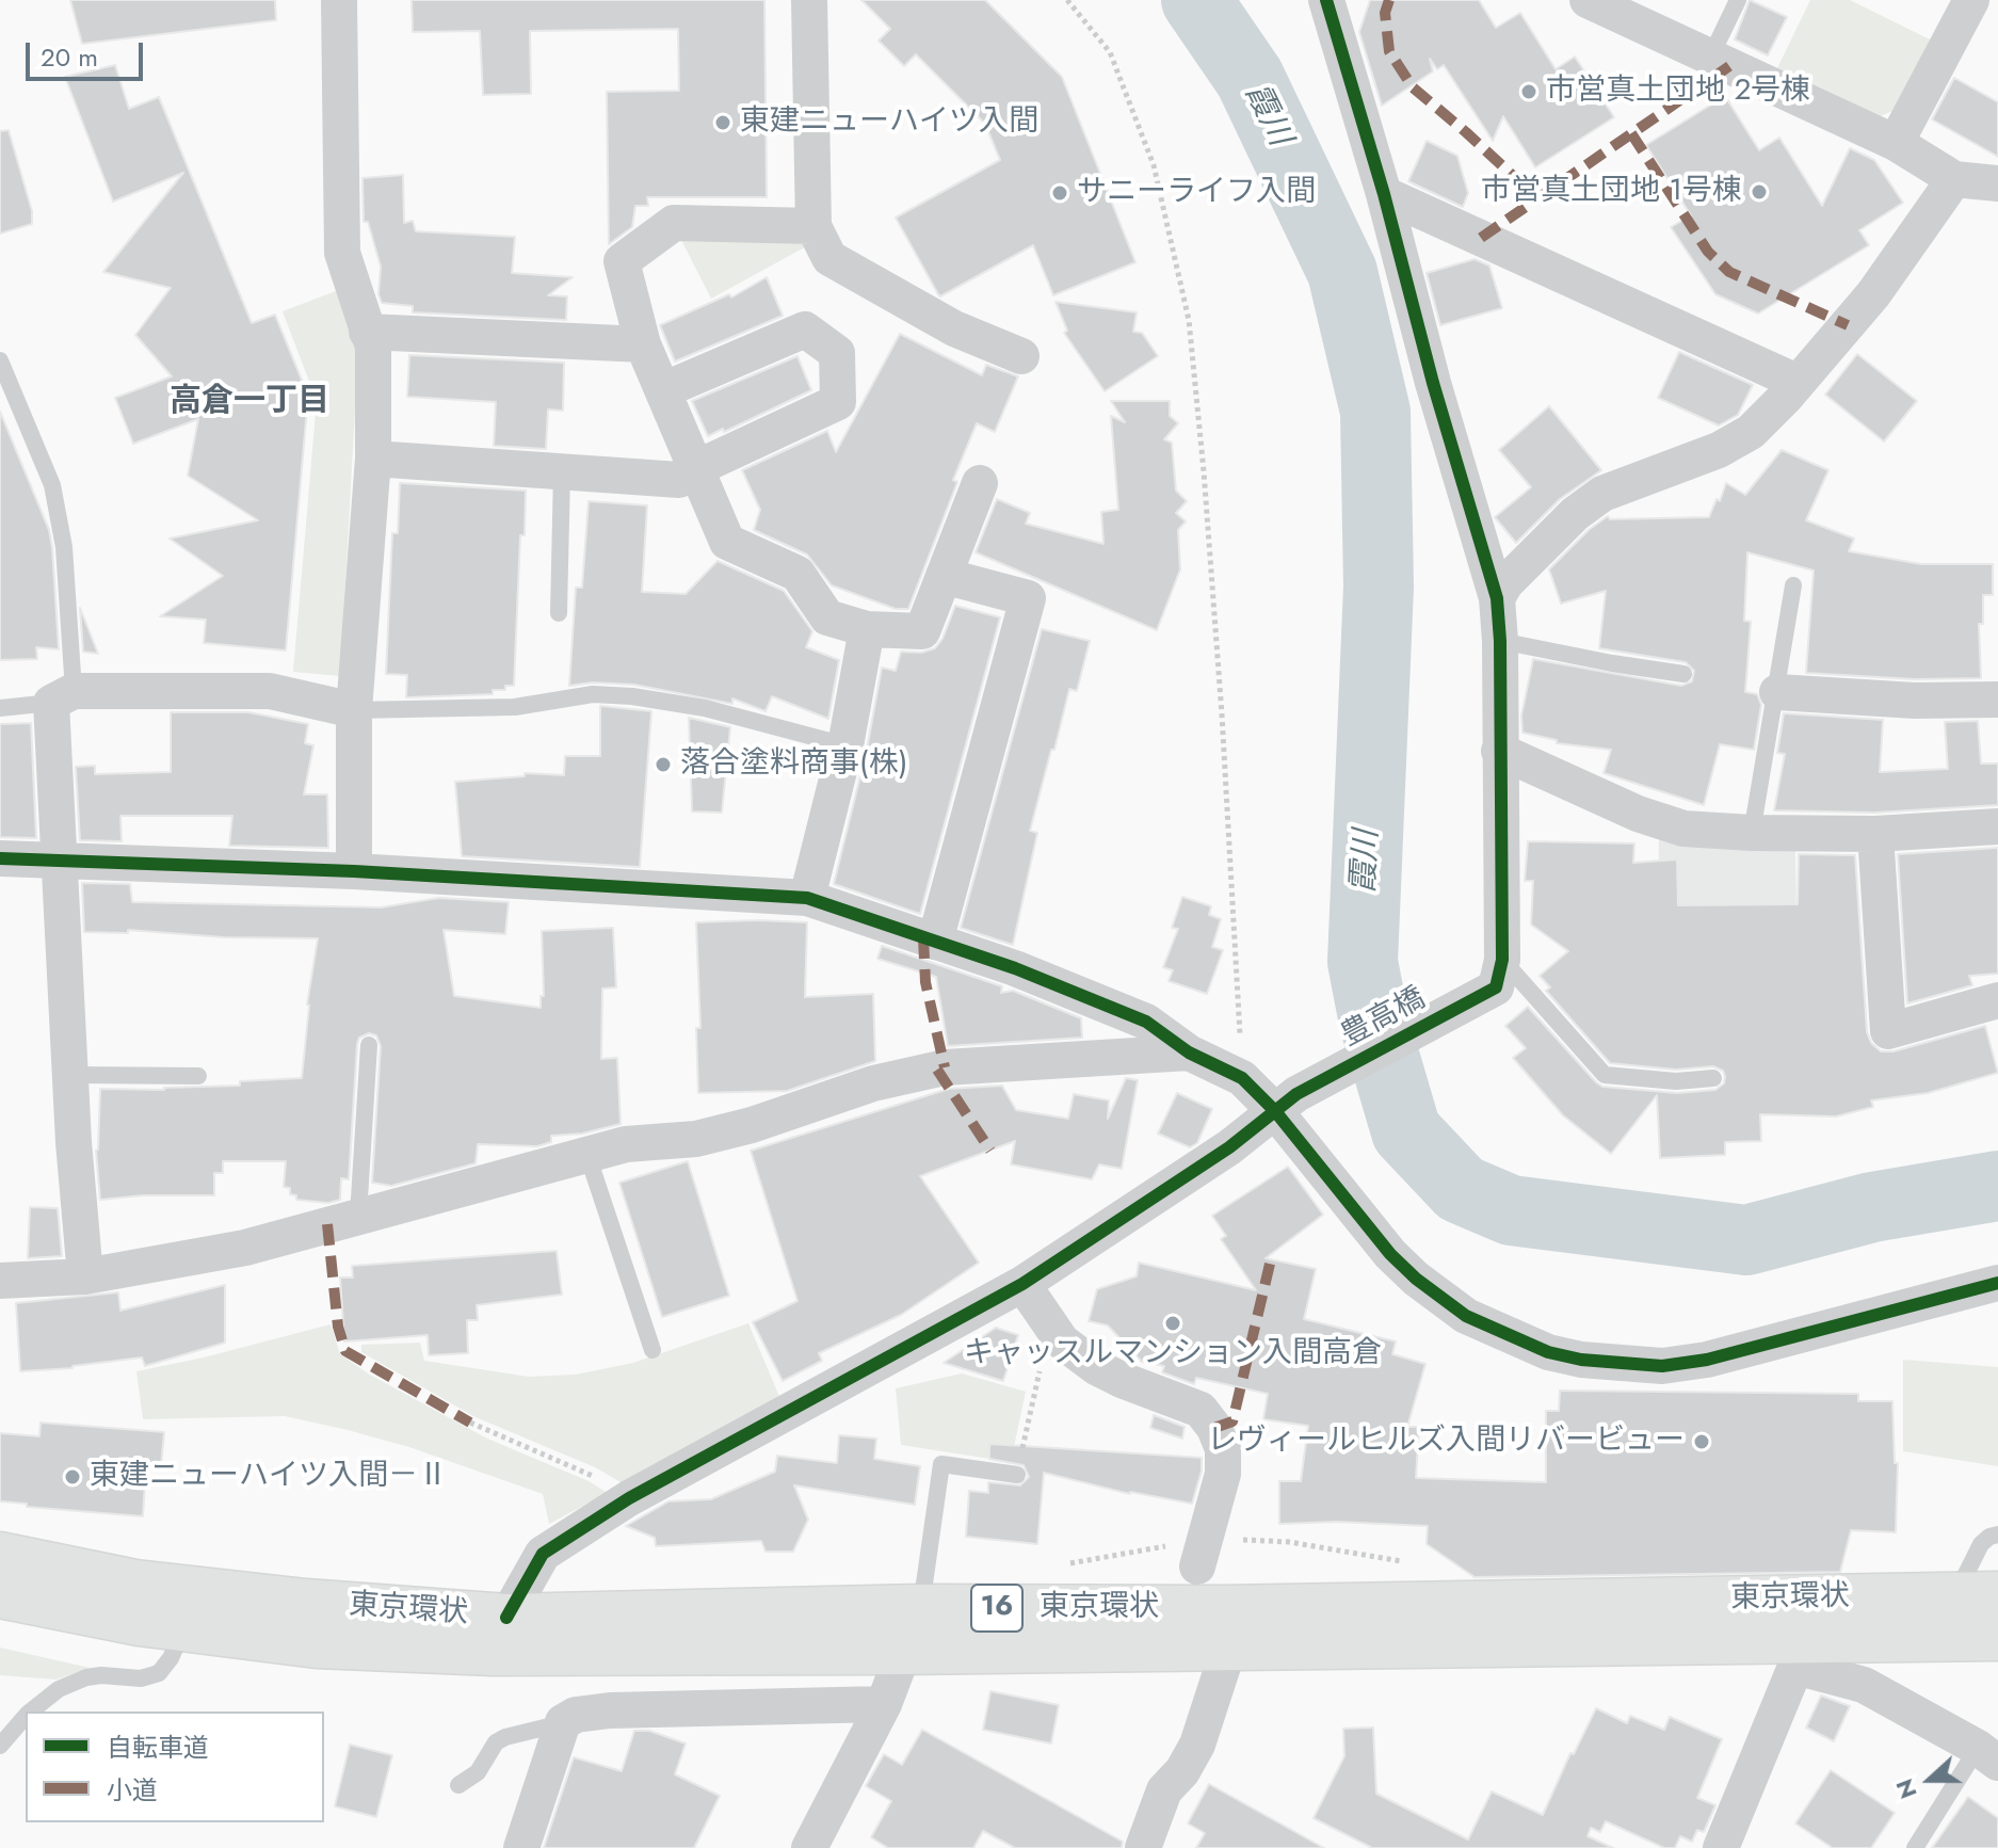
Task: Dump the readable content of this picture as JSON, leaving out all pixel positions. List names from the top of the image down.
{
  "streets": {
    "highway": ["東京環状", "16"],
    "street": ["豊高橋"]
  },
  "crossings": [
    ["豊高橋", "東京環状"]
  ],
  "districts": ["高倉一丁目"],
  "water": ["霞川"],
  "places": [
    "市営真土団地 2号棟",
    "東建ニューハイツ入間",
    "市営真土団地 1号棟",
    "サニーライフ入間",
    "落合塗料商事(株)",
    "キャッスルマンション入間高倉",
    "レヴィールヒルズ入間リバービュー",
    "東建ニューハイツ入間－Ⅱ"
  ],
  "legend": ["自転車道", "小道"],
  "scale_bar": "20 m",
  "north": "left"
}
